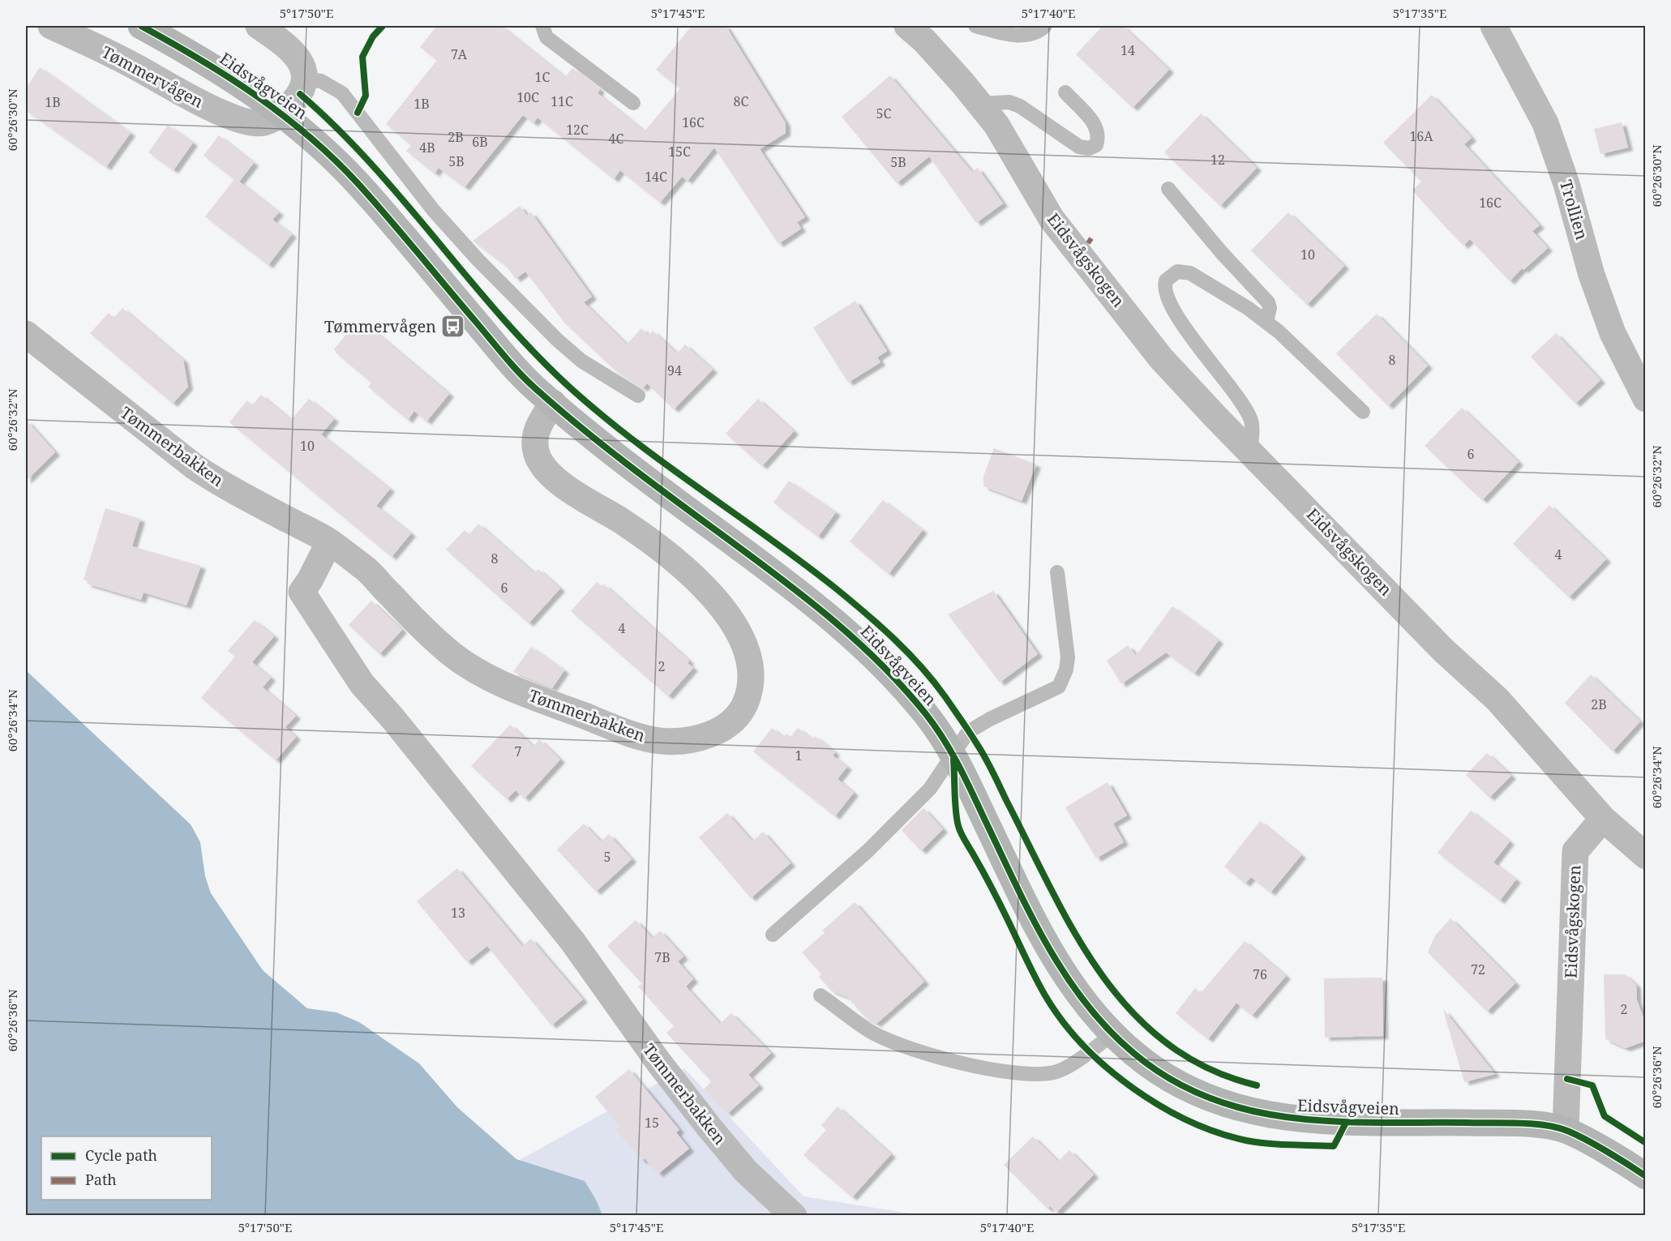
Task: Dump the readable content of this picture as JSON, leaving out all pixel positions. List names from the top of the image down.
{
  "streets": {
    "main road": ["Eidsvågveien"],
    "street": [
      "Tømmervågen",
      "Trollien",
      "Eidsvågskogen",
      "Tømmerbakken"
    ]
  },
  "crossings": [
    ["Tømmervågen", "Eidsvågveien"],
    ["Eidsvågveien", "Eidsvågskogen"],
    ["Eidsvågveien", "Tømmerbakken"]
  ],
  "places": {
    "bus stop": ["Tømmervågen"]
  },
  "house_numbers": [
    "14",
    "7A",
    "1C",
    "10C",
    "11C",
    "8C",
    "1B",
    "1B",
    "5C",
    "16C",
    "12C",
    "16A",
    "2B",
    "4C",
    "6B",
    "4B",
    "15C",
    "12",
    "5B",
    "5B",
    "14C",
    "16C",
    "10",
    "8",
    "94",
    "10",
    "6",
    "4",
    "8",
    "6",
    "4",
    "2",
    "2B",
    "7",
    "1",
    "5",
    "13",
    "7B",
    "72",
    "76",
    "2",
    "15"
  ],
  "legend": ["Cycle path", "Path"],
  "coordinates": [
    "5°17'50\"E",
    "5°17'45\"E",
    "5°17'40\"E",
    "5°17'35\"E",
    "60°26'30\"N",
    "60°26'32\"N",
    "60°26'34\"N",
    "60°26'36\"N"
  ]
}
